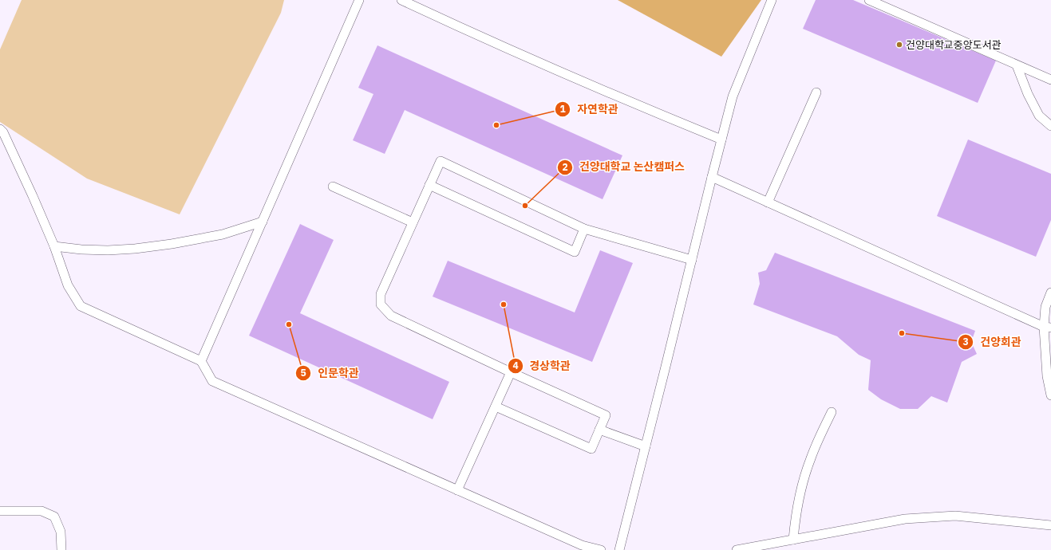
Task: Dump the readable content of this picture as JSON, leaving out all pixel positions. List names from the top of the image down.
{
  "places": [
    "건양대학교중앙도서관",
    "자연학관",
    "건양대학교 논산캠퍼스",
    "경상학관",
    "인문학관",
    "건양회관"
  ]
}
